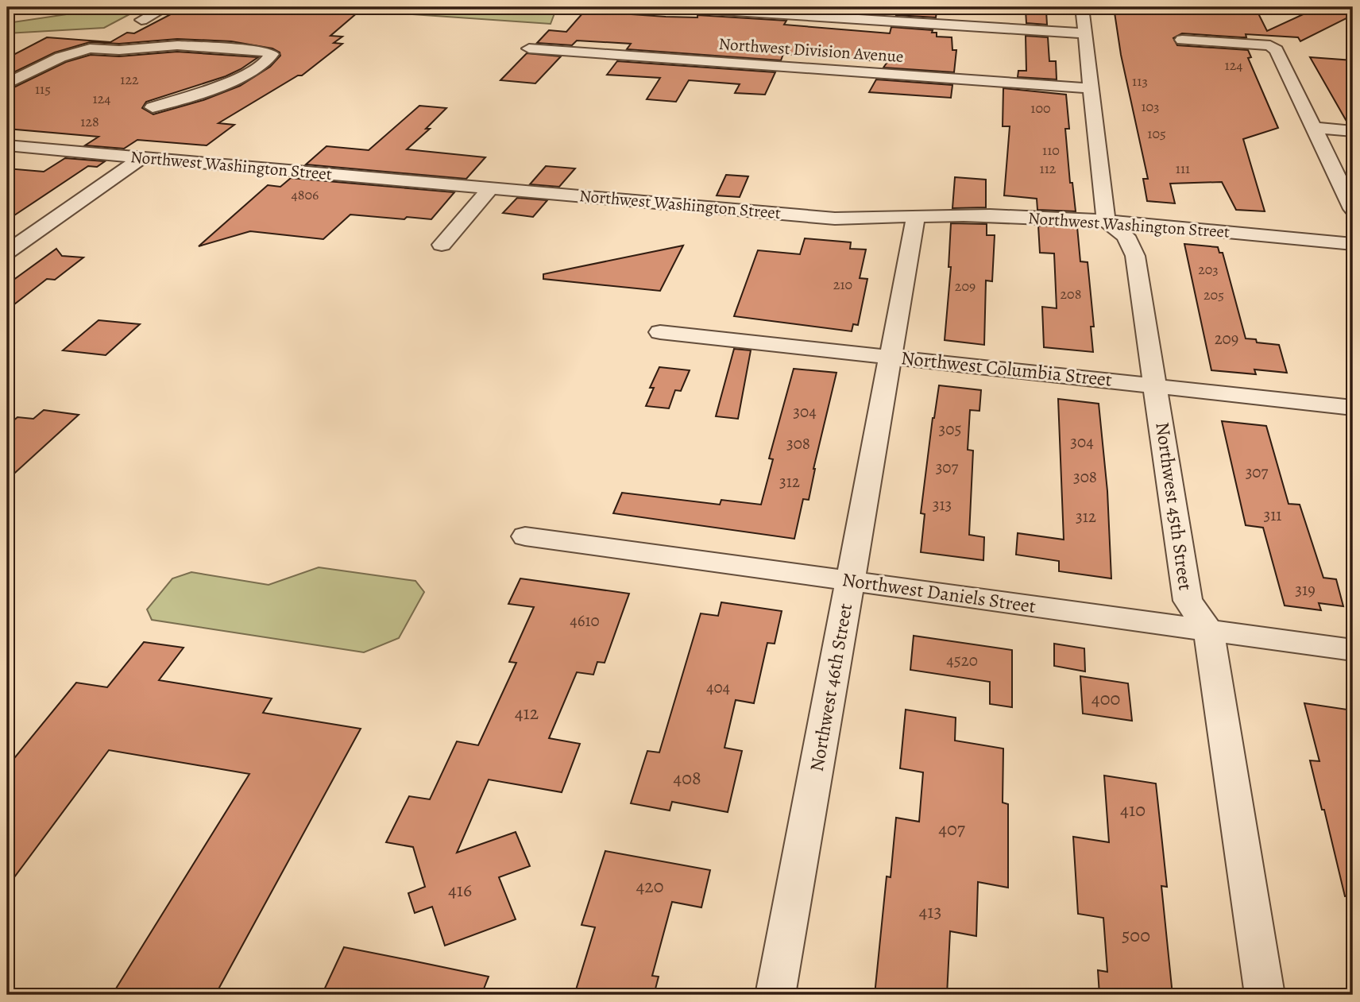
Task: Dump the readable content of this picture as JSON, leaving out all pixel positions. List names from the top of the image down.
{
  "streets": {
    "street": [
      "Northwest Division Avenue",
      "Northwest Washington Street",
      "Northwest Columbia Street",
      "Northwest 45th Street",
      "Northwest Daniels Street",
      "Northwest 46th Street"
    ]
  },
  "crossings": [
    ["Northwest Washington Street", "Northwest 45th Street"],
    ["Northwest Washington Street", "Northwest 46th Street"],
    ["Northwest Columbia Street", "Northwest 45th Street"],
    ["Northwest Columbia Street", "Northwest 46th Street"],
    ["Northwest 45th Street", "Northwest Daniels Street"],
    ["Northwest Daniels Street", "Northwest 46th Street"]
  ],
  "house_numbers": [
    "124",
    "122",
    "113",
    "115",
    "124",
    "103",
    "100",
    "128",
    "105",
    "110",
    "112",
    "111",
    "4806",
    "203",
    "210",
    "209",
    "208",
    "205",
    "209",
    "304",
    "305",
    "304",
    "308",
    "307",
    "307",
    "308",
    "312",
    "313",
    "311",
    "312",
    "319",
    "4610",
    "4520",
    "404",
    "400",
    "412",
    "408",
    "410",
    "407",
    "420",
    "416",
    "413",
    "500"
  ]
}
